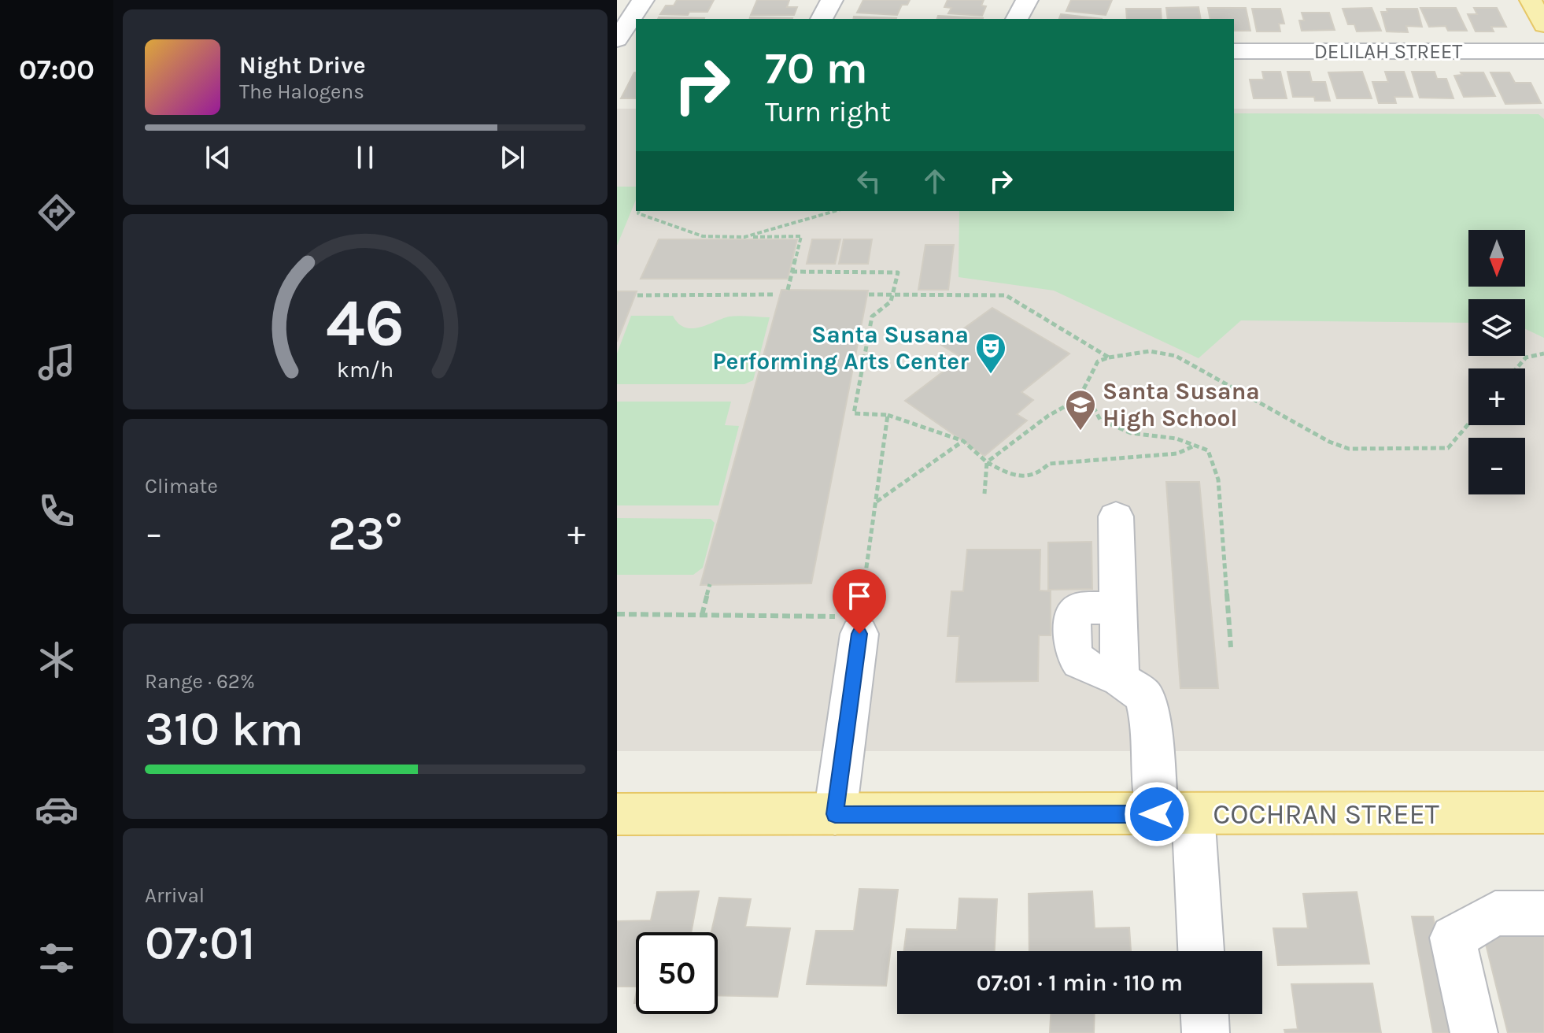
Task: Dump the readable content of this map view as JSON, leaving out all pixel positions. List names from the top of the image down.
{
  "streets": {
    "main road": ["COCHRAN STREET"],
    "street": ["DELILAH STREET"]
  },
  "places": {
    "theatre": ["Santa Susana Performing Arts Center"],
    "school or university": ["Santa Susana High School"]
  },
  "north": "bottom",
  "page": {
    "tabs": "07:00",
    "turn": ["70 m", "Turn right"],
    "song": ["Night Drive", "The Halogens"],
    "map_buttons": ["+", "−"],
    "tile": [
      "Climate",
      ["Range · 62%", "310 km"],
      ["Arrival", "07:01"]
    ],
    "heat": ["−", "23°", "+"],
    "limit": "50",
    "trip": "07:01 · 1 min · 110 m",
    "gauge": ["46", "km/h"]
  }
}
